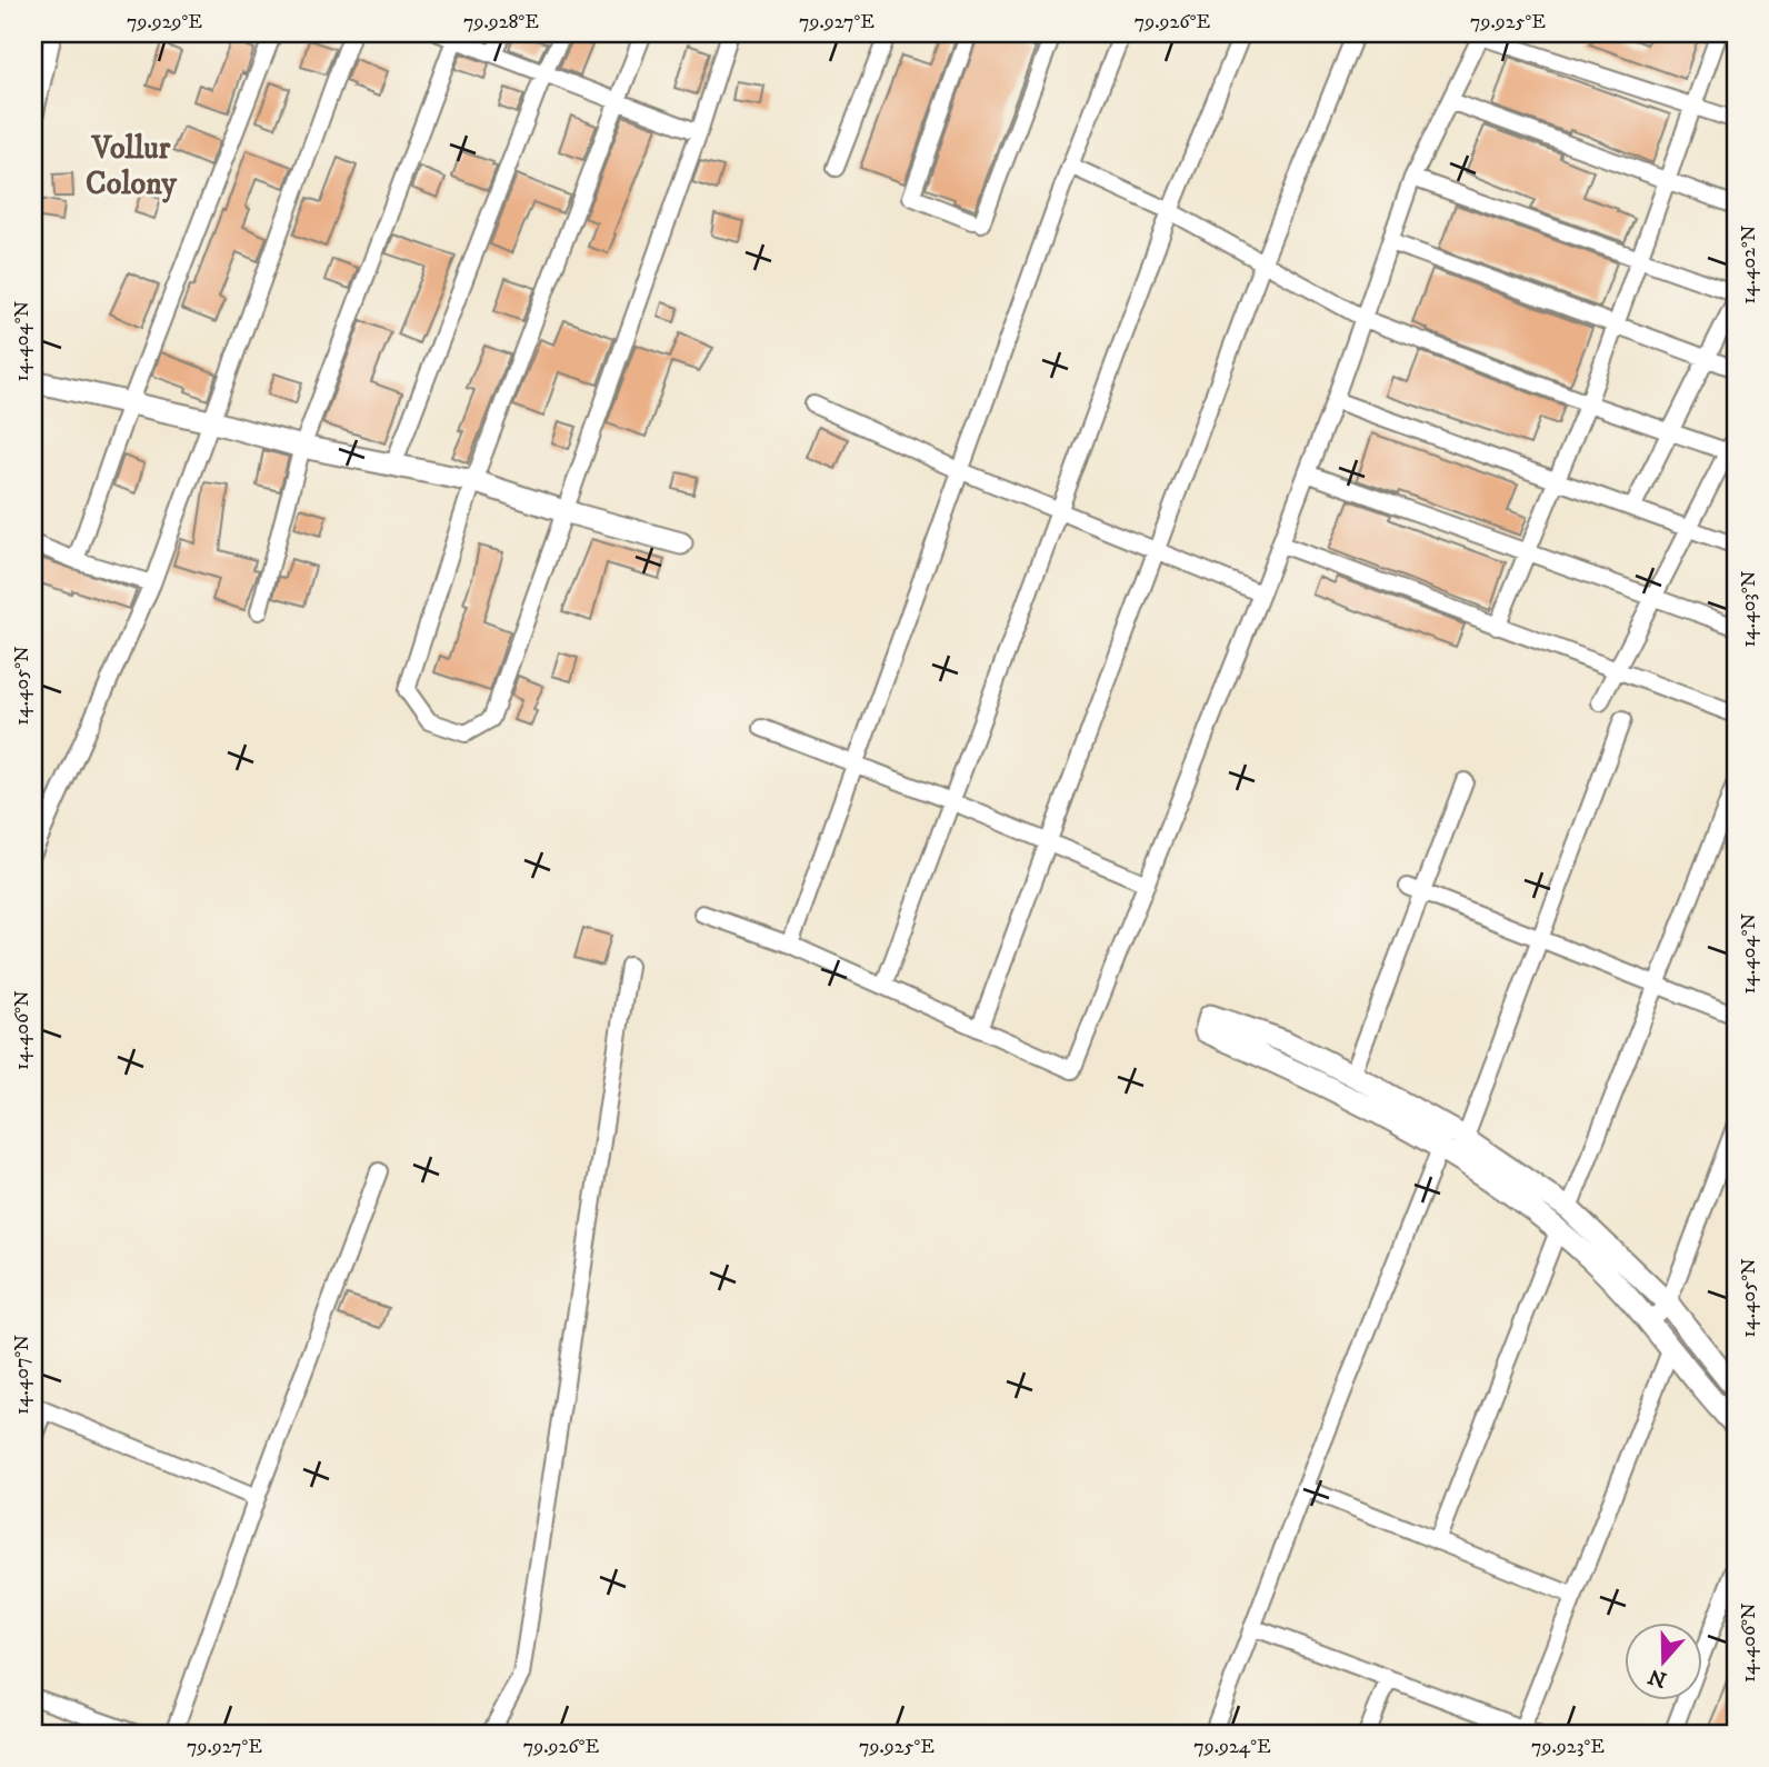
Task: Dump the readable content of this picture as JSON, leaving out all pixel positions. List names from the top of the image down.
{
  "districts": ["Vollur Colony"],
  "north": "bottom",
  "coordinates": [
    "79.929°E",
    "79.928°E",
    "79.927°E",
    "79.926°E",
    "79.925°E",
    "14.402°N",
    "14.404°N",
    "14.403°N",
    "14.405°N",
    "14.406°N",
    "14.407°N",
    "79.924°E",
    "79.923°E"
  ]
}
